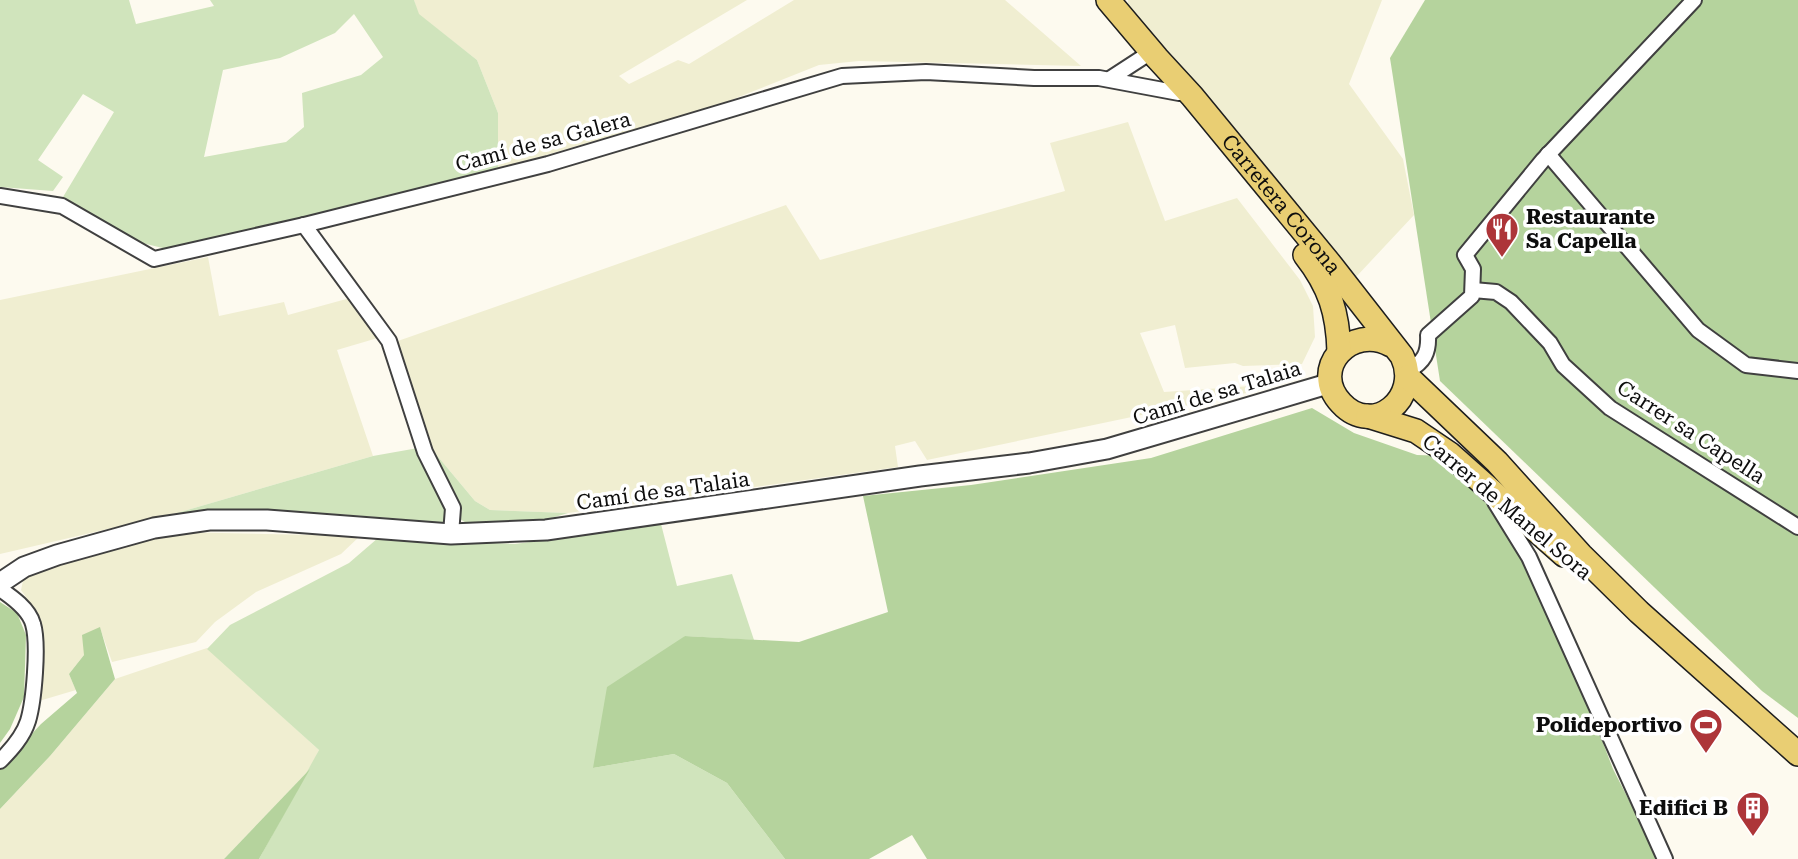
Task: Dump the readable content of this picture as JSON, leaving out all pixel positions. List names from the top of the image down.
{
  "streets": {
    "main road": ["Carretera Corona", "Carrer de Manel Sora"],
    "street": ["Camí de sa Galera", "Camí de sa Talaia", "Carrer sa Capella"]
  },
  "crossings": [
    ["Camí de sa Galera", "Carretera Corona"],
    ["Carretera Corona", "Camí de sa Talaia"],
    ["Carretera Corona", "Carrer de Manel Sora"],
    ["Camí de sa Talaia", "Carrer de Manel Sora"]
  ],
  "places": {
    "restaurant": ["Restaurante Sa Capella"],
    "sports": ["Polideportivo"],
    "building": ["Edifici B"]
  }
}
